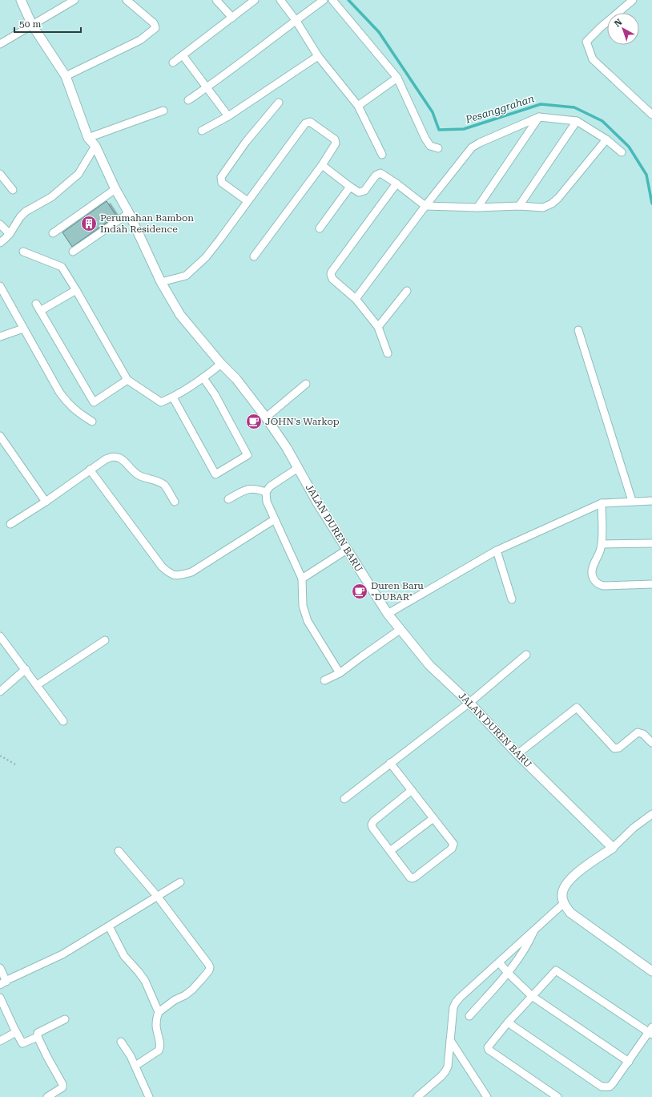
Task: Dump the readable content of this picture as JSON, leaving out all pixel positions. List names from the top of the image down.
{
  "streets": {
    "street": ["JALAN DUREN BARU"]
  },
  "water": ["Pesanggrahan"],
  "places": {
    "building": ["Perumahan Bambon Indah Residence"],
    "cafe": ["JOHN's Warkop", "Duren Baru \"DUBAR\""]
  },
  "scale_bar": "50 m",
  "north": "top left"
}
